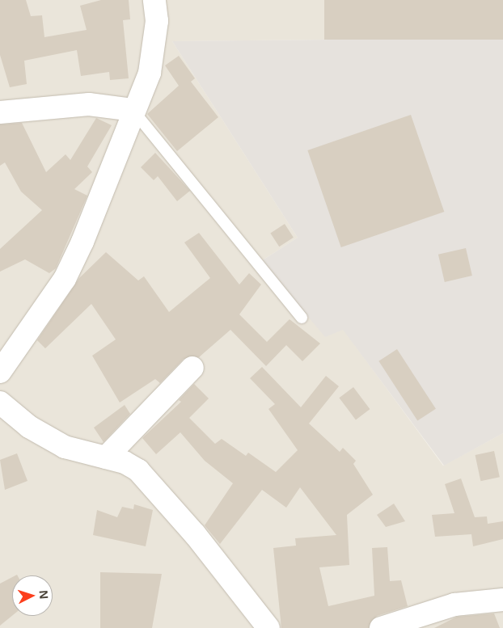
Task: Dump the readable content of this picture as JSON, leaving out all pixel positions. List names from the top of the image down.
{
  "north": "right"
}
